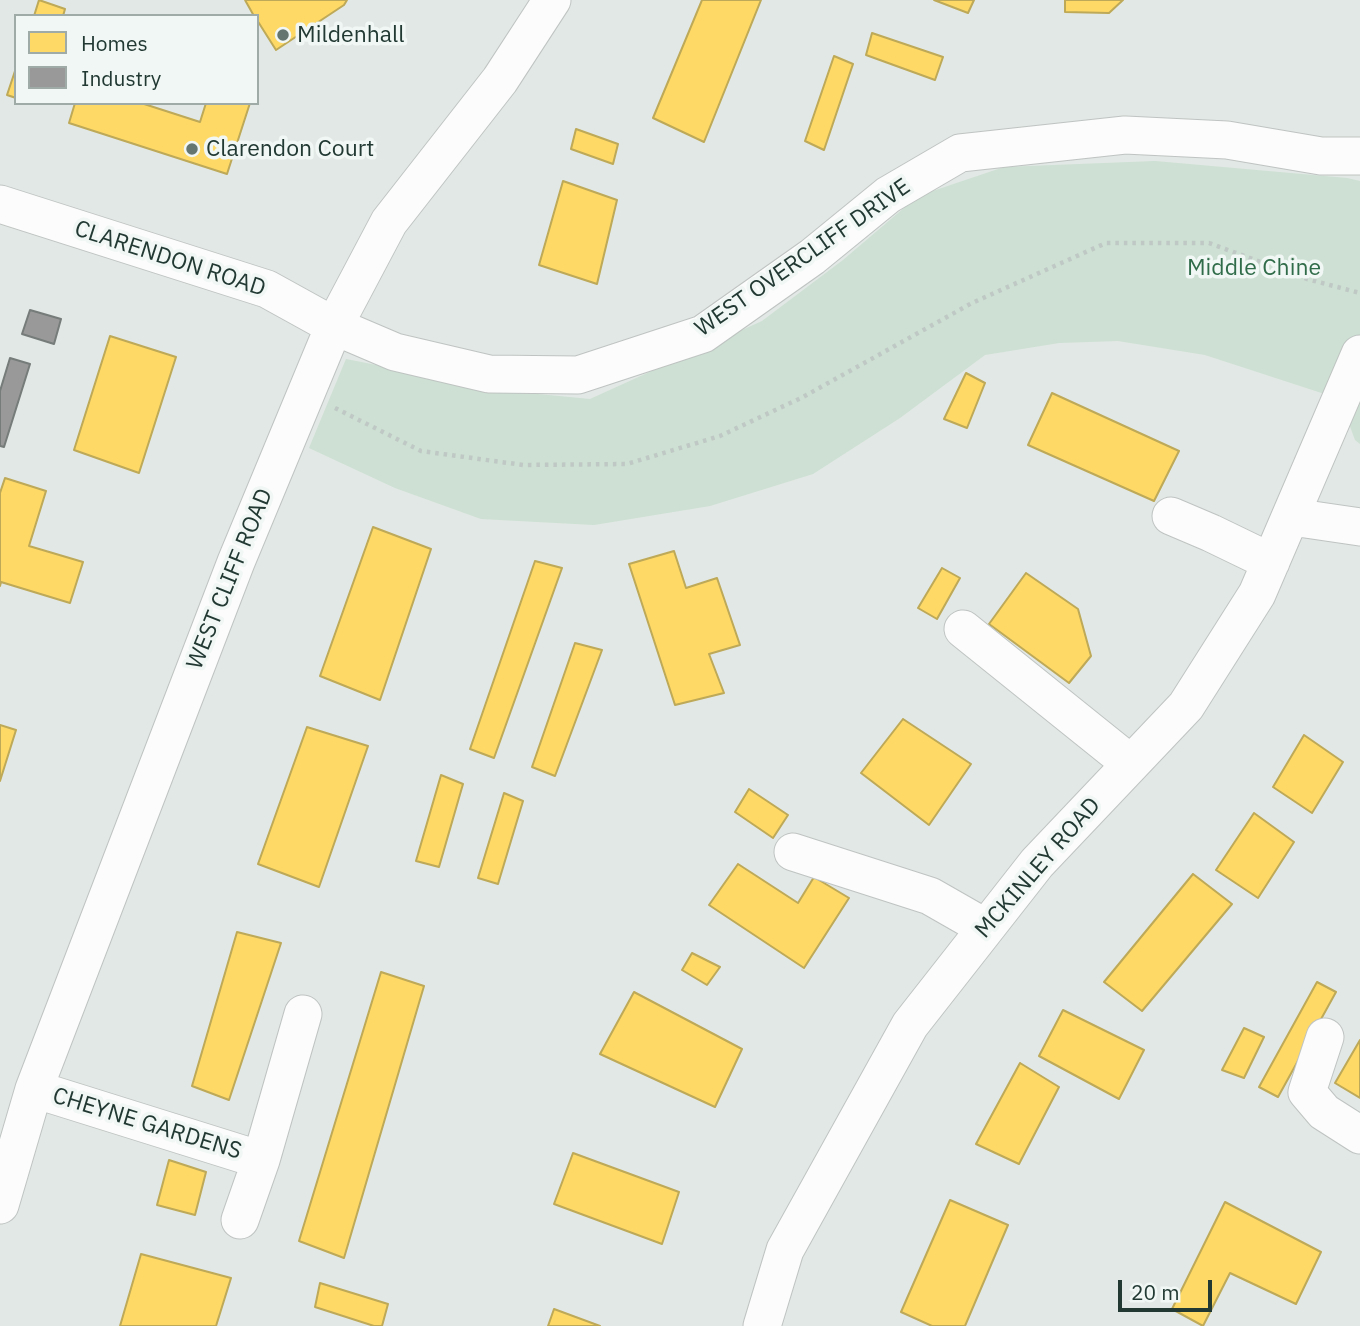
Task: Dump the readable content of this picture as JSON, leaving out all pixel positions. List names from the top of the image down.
{
  "streets": {
    "street": [
      "WEST OVERCLIFF DRIVE",
      "CLARENDON ROAD",
      "WEST CLIFF ROAD",
      "MCKINLEY ROAD",
      "CHEYNE GARDENS"
    ]
  },
  "crossings": [
    ["WEST OVERCLIFF DRIVE", "CLARENDON ROAD"],
    ["WEST OVERCLIFF DRIVE", "WEST CLIFF ROAD"],
    ["CLARENDON ROAD", "WEST CLIFF ROAD"],
    ["WEST CLIFF ROAD", "CHEYNE GARDENS"]
  ],
  "parks": ["Middle Chine"],
  "places": ["Mildenhall", "Clarendon Court"],
  "legend": ["Homes", "Industry"],
  "scale_bar": "20 m"
}
